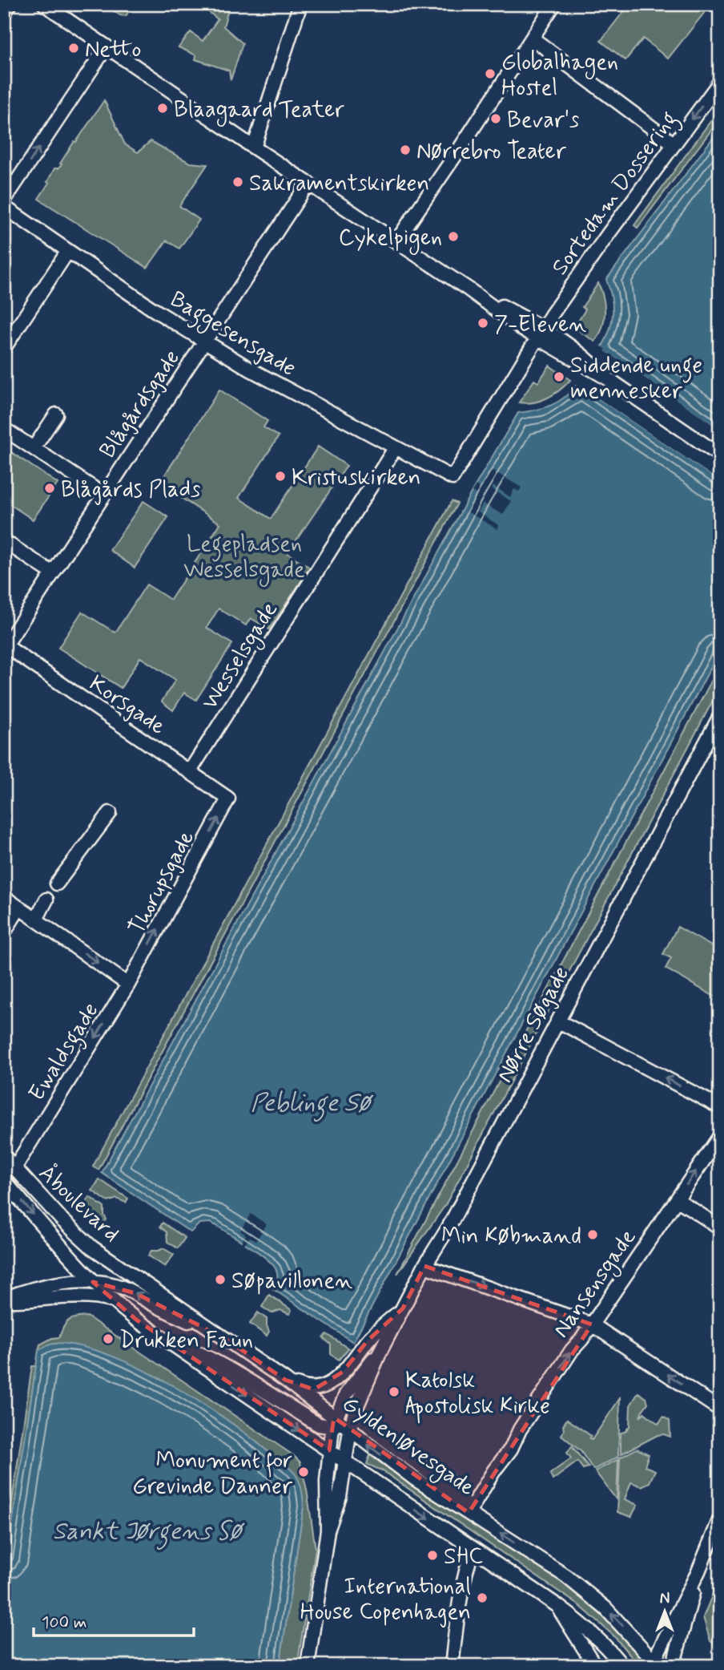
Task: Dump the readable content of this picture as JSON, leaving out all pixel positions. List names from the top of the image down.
{
  "streets": {
    "street": [
      "Sortedam Dossering",
      "Baggesensgade",
      "Blågårdsgade",
      "Wesselsgade",
      "Korsgade",
      "Thorupsgade",
      "Nørre Søgade",
      "Ewaldsgade",
      "Åboulevard",
      "Nansensgade",
      "Gyldenløvesgade"
    ]
  },
  "crossings": [
    ["Sortedam Dossering", "Baggesensgade"],
    ["Baggesensgade", "Blågårdsgade"],
    ["Baggesensgade", "Wesselsgade"],
    ["Blågårdsgade", "Korsgade"],
    ["Wesselsgade", "Korsgade"],
    ["Korsgade", "Thorupsgade"],
    ["Thorupsgade", "Ewaldsgade"],
    ["Nørre Søgade", "Gyldenløvesgade"],
    ["Ewaldsgade", "Åboulevard"],
    ["Åboulevard", "Gyldenløvesgade"],
    ["Nansensgade", "Gyldenløvesgade"]
  ],
  "one_way": ["Ewaldsgade", "Nansensgade"],
  "water": ["Peblinge Sø", "Sankt Jørgens Sø"],
  "parks": ["Legepladsen Wesselsgade"],
  "places": [
    "Netto",
    "Globalhagen Hostel",
    "Blaagaard Teater",
    "Bevar's",
    "Nørrebro Teater",
    "Sakramentskirken",
    "Cykelpigen",
    "7-Eleven",
    "Siddende unge mennesker",
    "Kristuskirken",
    "Blågårds Plads",
    "Min Købmand",
    "Søpavillonen",
    "Drukken Faun",
    "Katolsk Apostolisk Kirke",
    "Monument for Grevinde Danner",
    "SHC",
    "International House Copenhagen"
  ],
  "scale_bar": "100 m",
  "north": "top"
}
